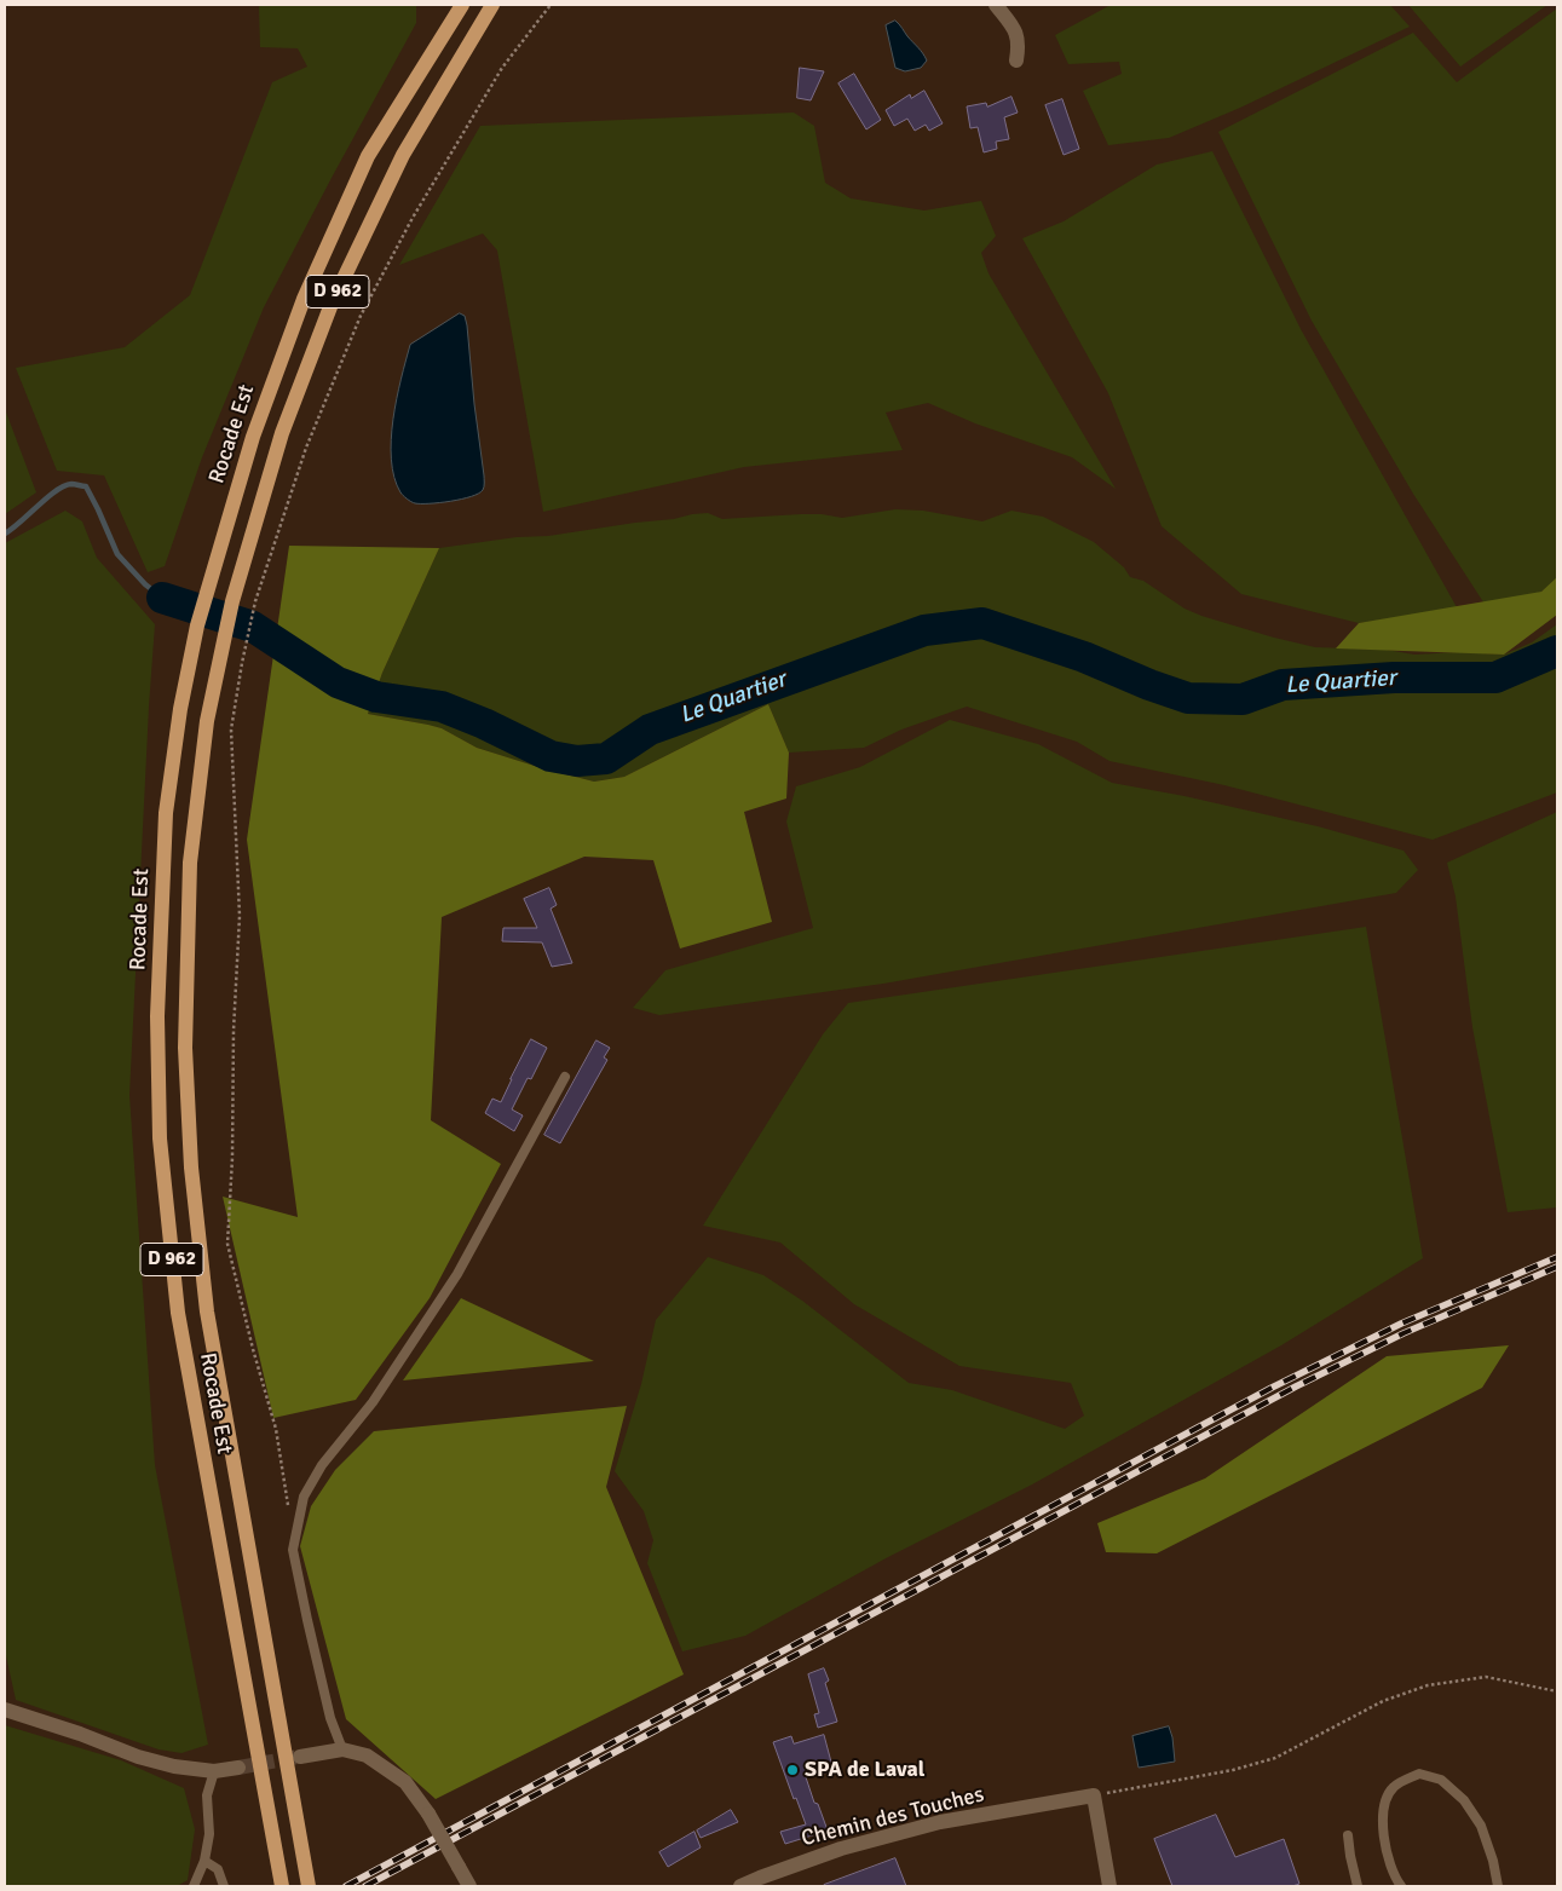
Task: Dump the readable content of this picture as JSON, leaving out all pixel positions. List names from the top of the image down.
{
  "streets": {
    "main road": ["D 962", "Rocade Est"],
    "street": ["Chemin des Touches"]
  },
  "water": ["Le Quartier"],
  "places": ["SPA de Laval"]
}
